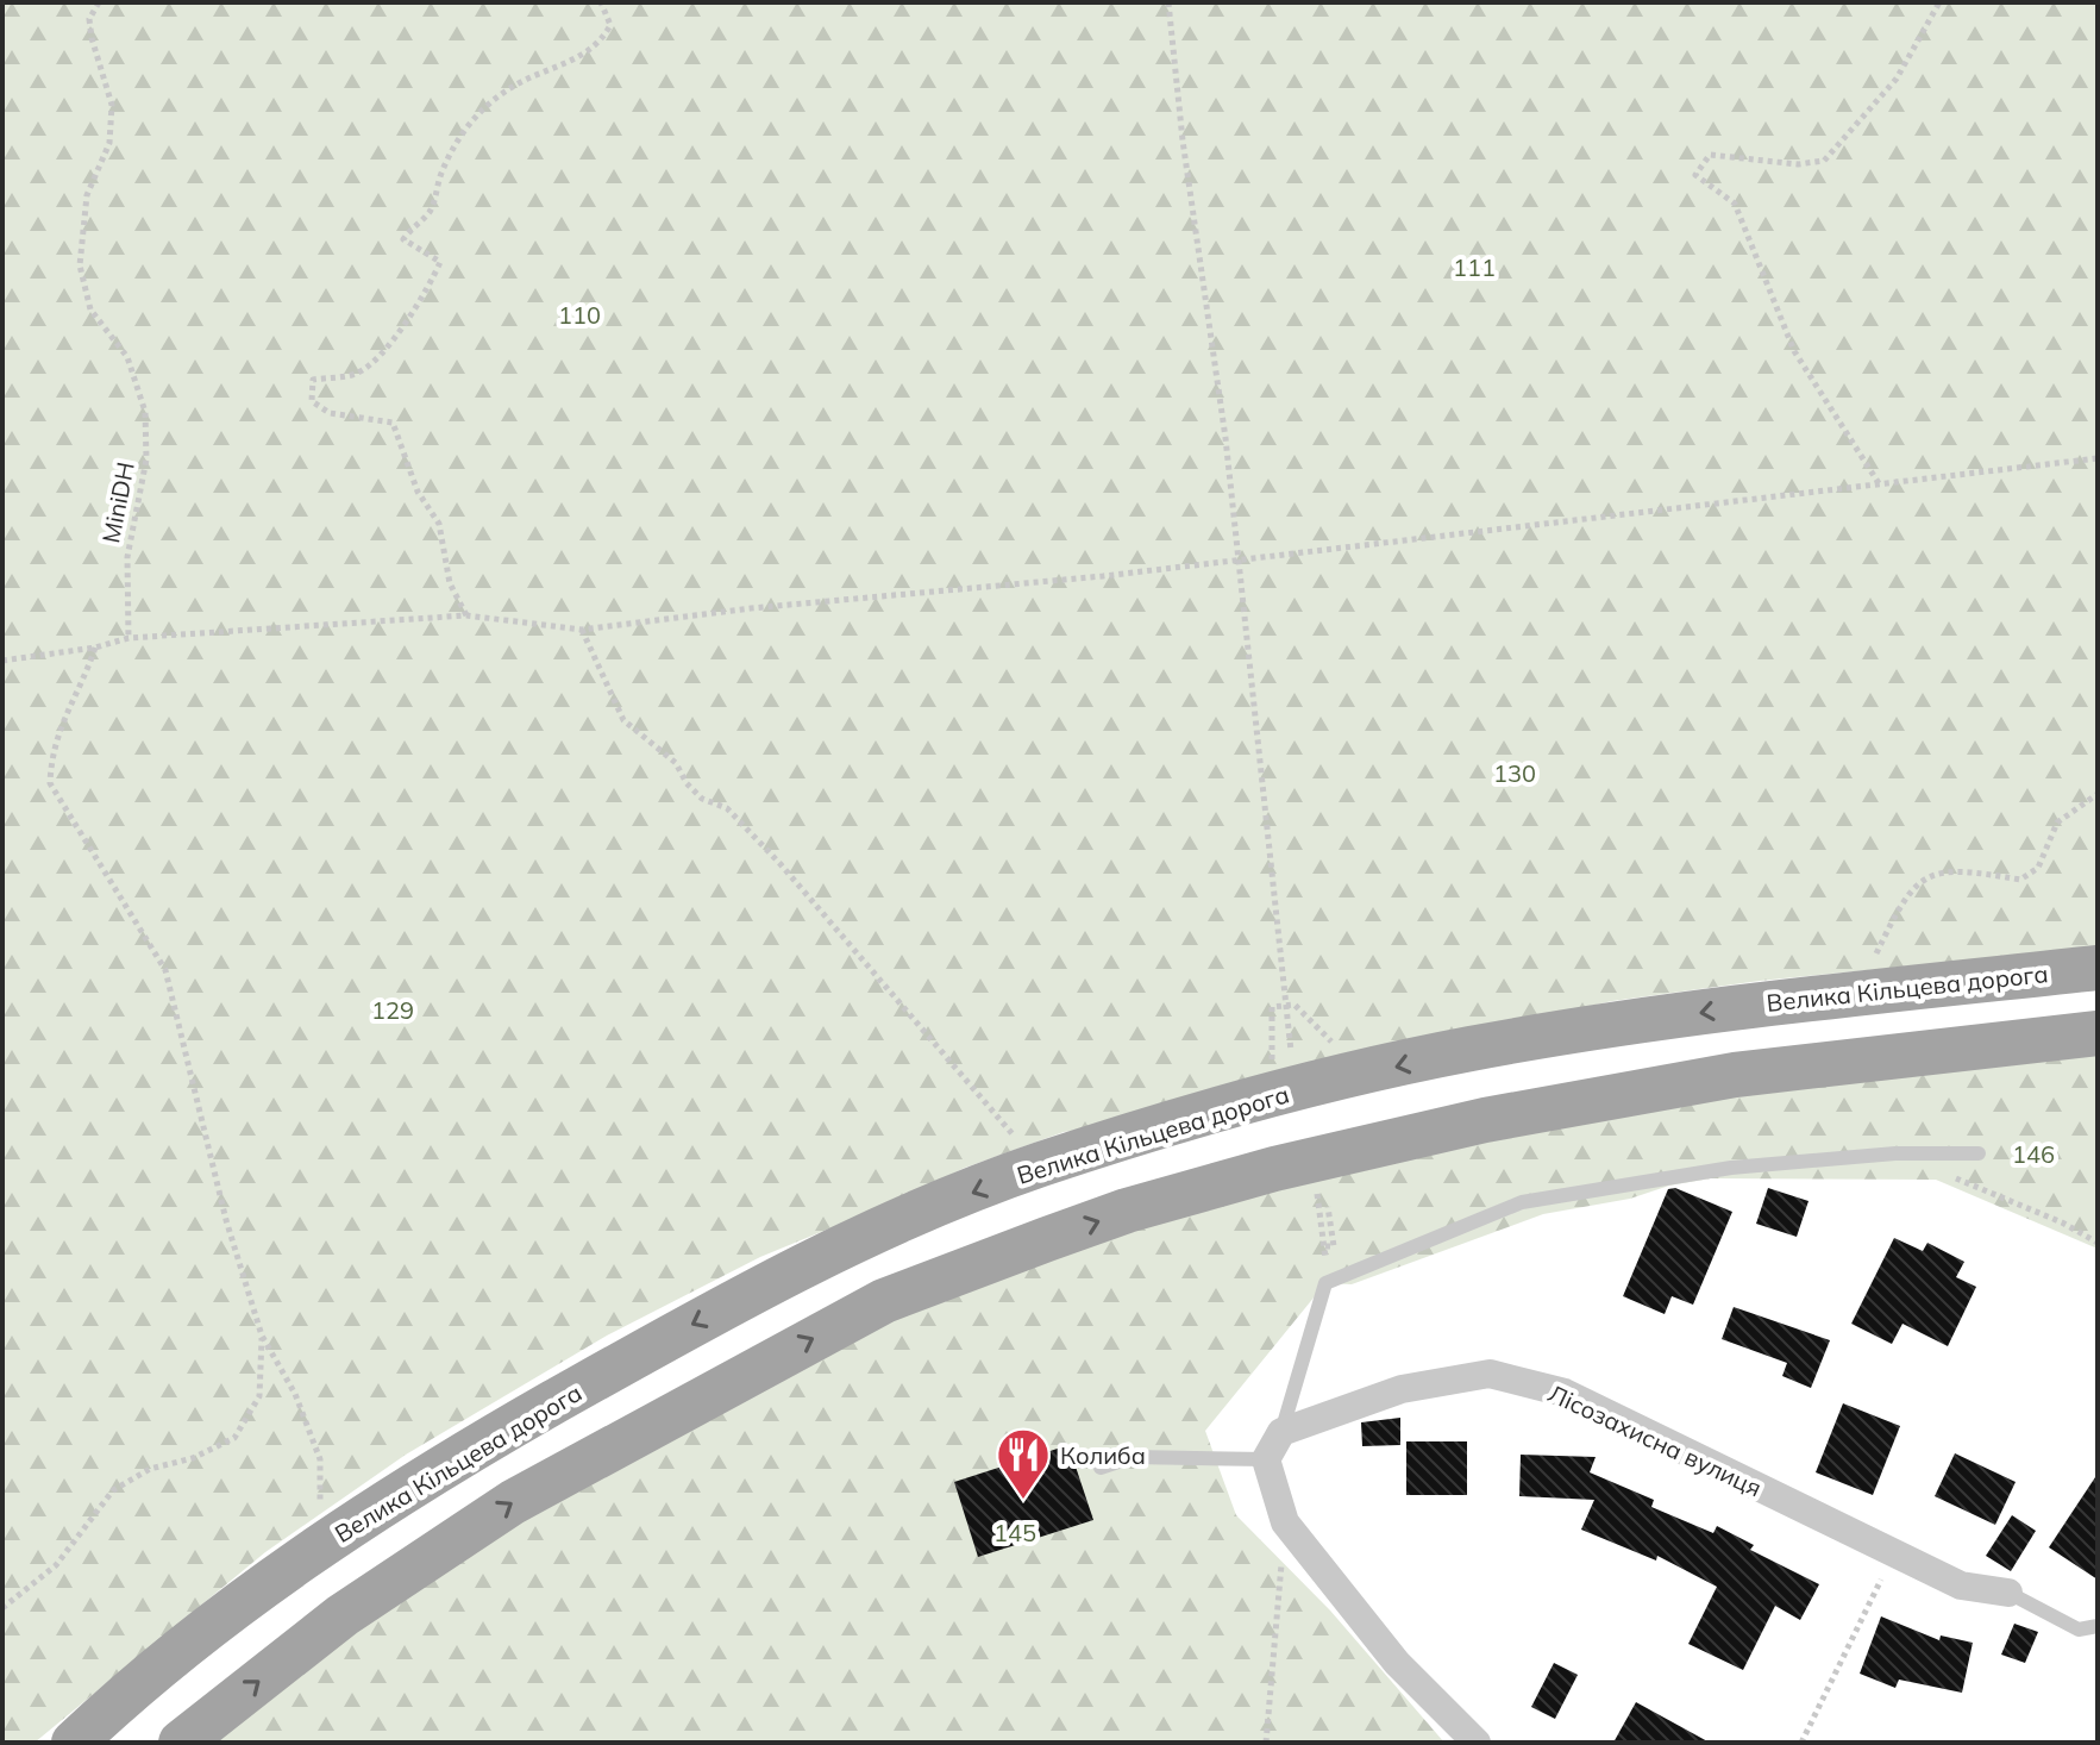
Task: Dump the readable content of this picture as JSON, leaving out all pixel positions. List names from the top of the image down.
{
  "streets": {
    "main road": ["Велика Кільцева дорога"],
    "street": ["Лісозахисна вулиця"],
    "path": ["MiniDH"]
  },
  "parks": [
    "111",
    "110",
    "130",
    "129",
    "146",
    "145"
  ],
  "places": {
    "restaurant": ["Колиба"]
  }
}
